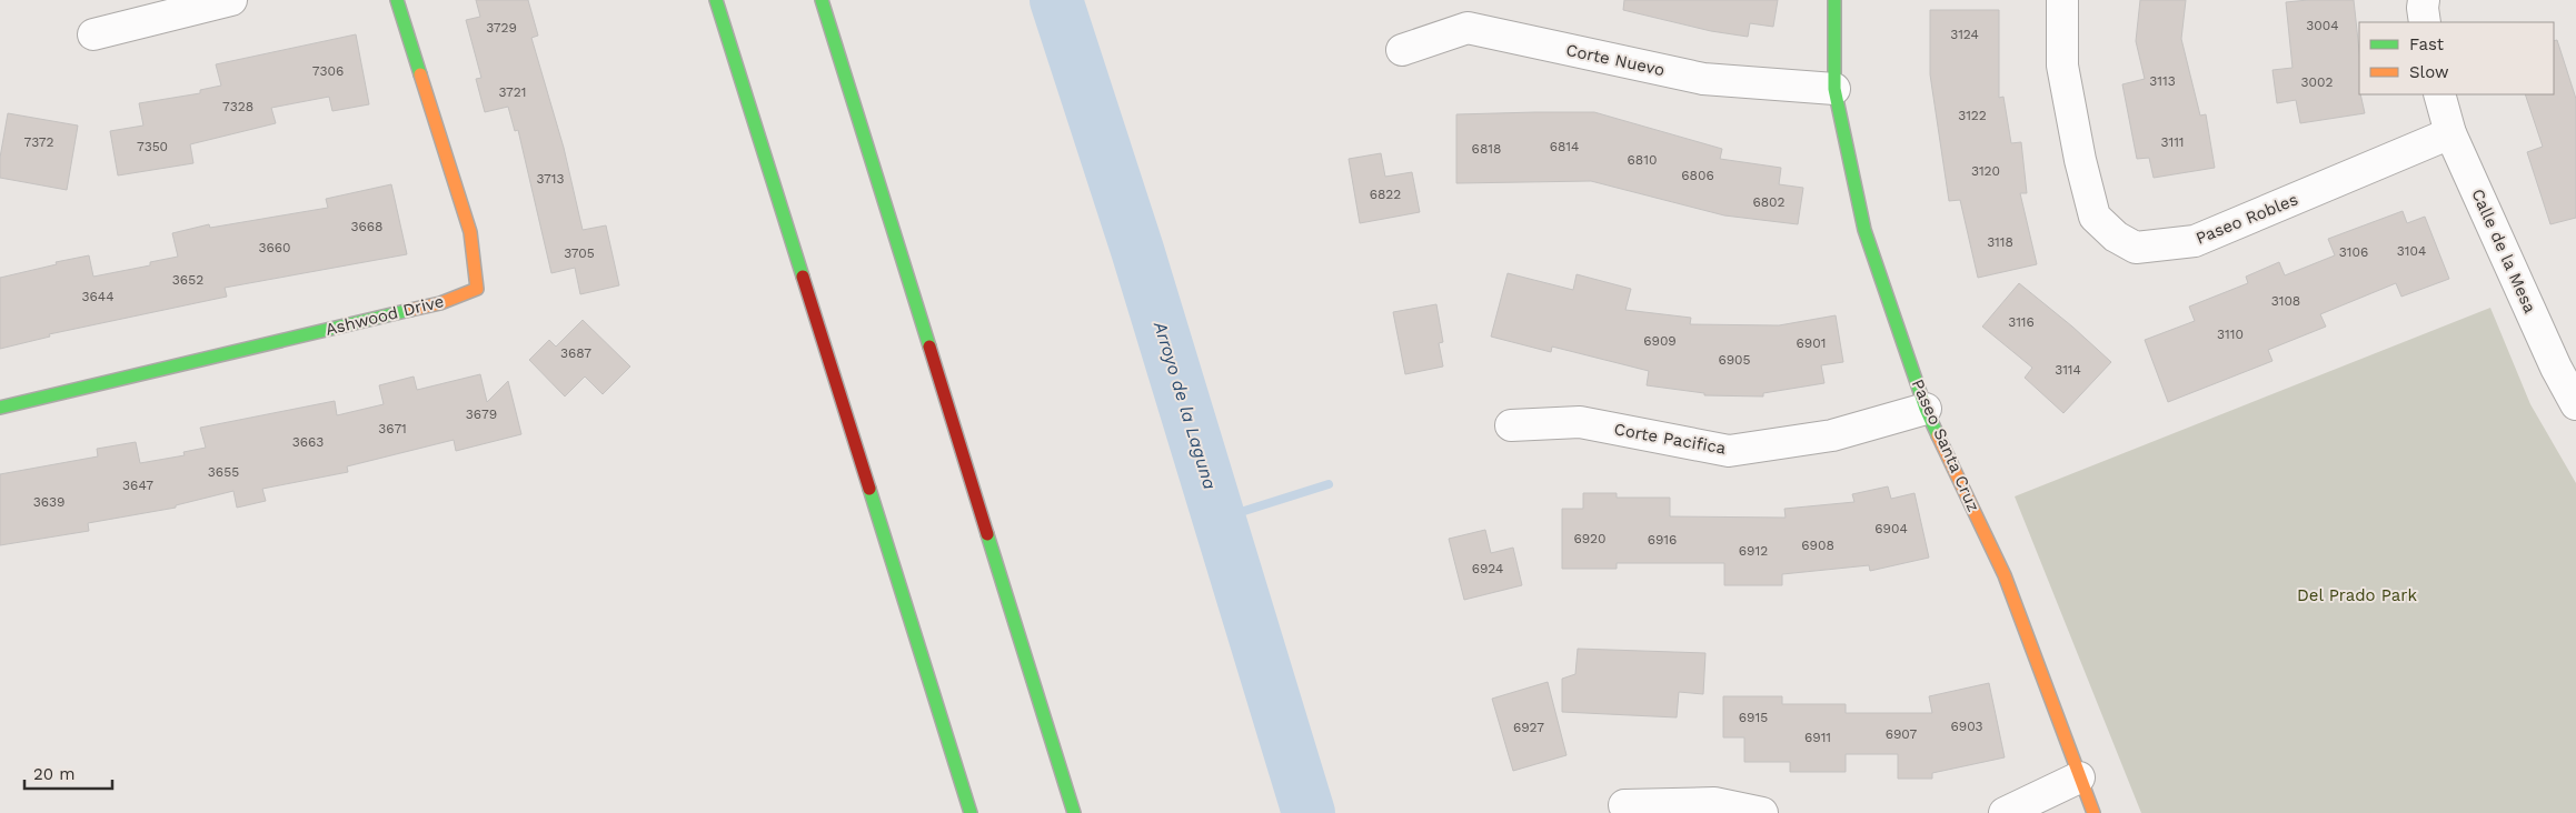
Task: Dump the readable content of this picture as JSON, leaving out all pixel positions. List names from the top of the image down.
{
  "streets": {
    "main road": ["Ashwood Drive", "Paseo Santa Cruz"],
    "street": [
      "Corte Nuevo",
      "Paseo Robles",
      "Calle de la Mesa",
      "Corte Pacifica"
    ]
  },
  "crossings": [
    ["Corte Nuevo", "Paseo Santa Cruz"],
    ["Paseo Robles", "Calle de la Mesa"],
    ["Corte Pacifica", "Paseo Santa Cruz"]
  ],
  "water": ["Arroyo de la Laguna"],
  "parks": ["Del Prado Park"],
  "house_numbers": [
    "3004",
    "3729",
    "3124",
    "7306",
    "3113",
    "3002",
    "3721",
    "7328",
    "3122",
    "7372",
    "3111",
    "7350",
    "6814",
    "6818",
    "6810",
    "3120",
    "6806",
    "3713",
    "6822",
    "6802",
    "3668",
    "3118",
    "3660",
    "3104",
    "3106",
    "3705",
    "3652",
    "3644",
    "3108",
    "3116",
    "3110",
    "6909",
    "6901",
    "3687",
    "6905",
    "3114",
    "3679",
    "3671",
    "3663",
    "3655",
    "3647",
    "3639",
    "6904",
    "6920",
    "6916",
    "6908",
    "6912",
    "6924",
    "6915",
    "6903",
    "6927",
    "6907",
    "6911"
  ],
  "legend": ["Fast", "Slow"],
  "scale_bar": "20 m"
}
